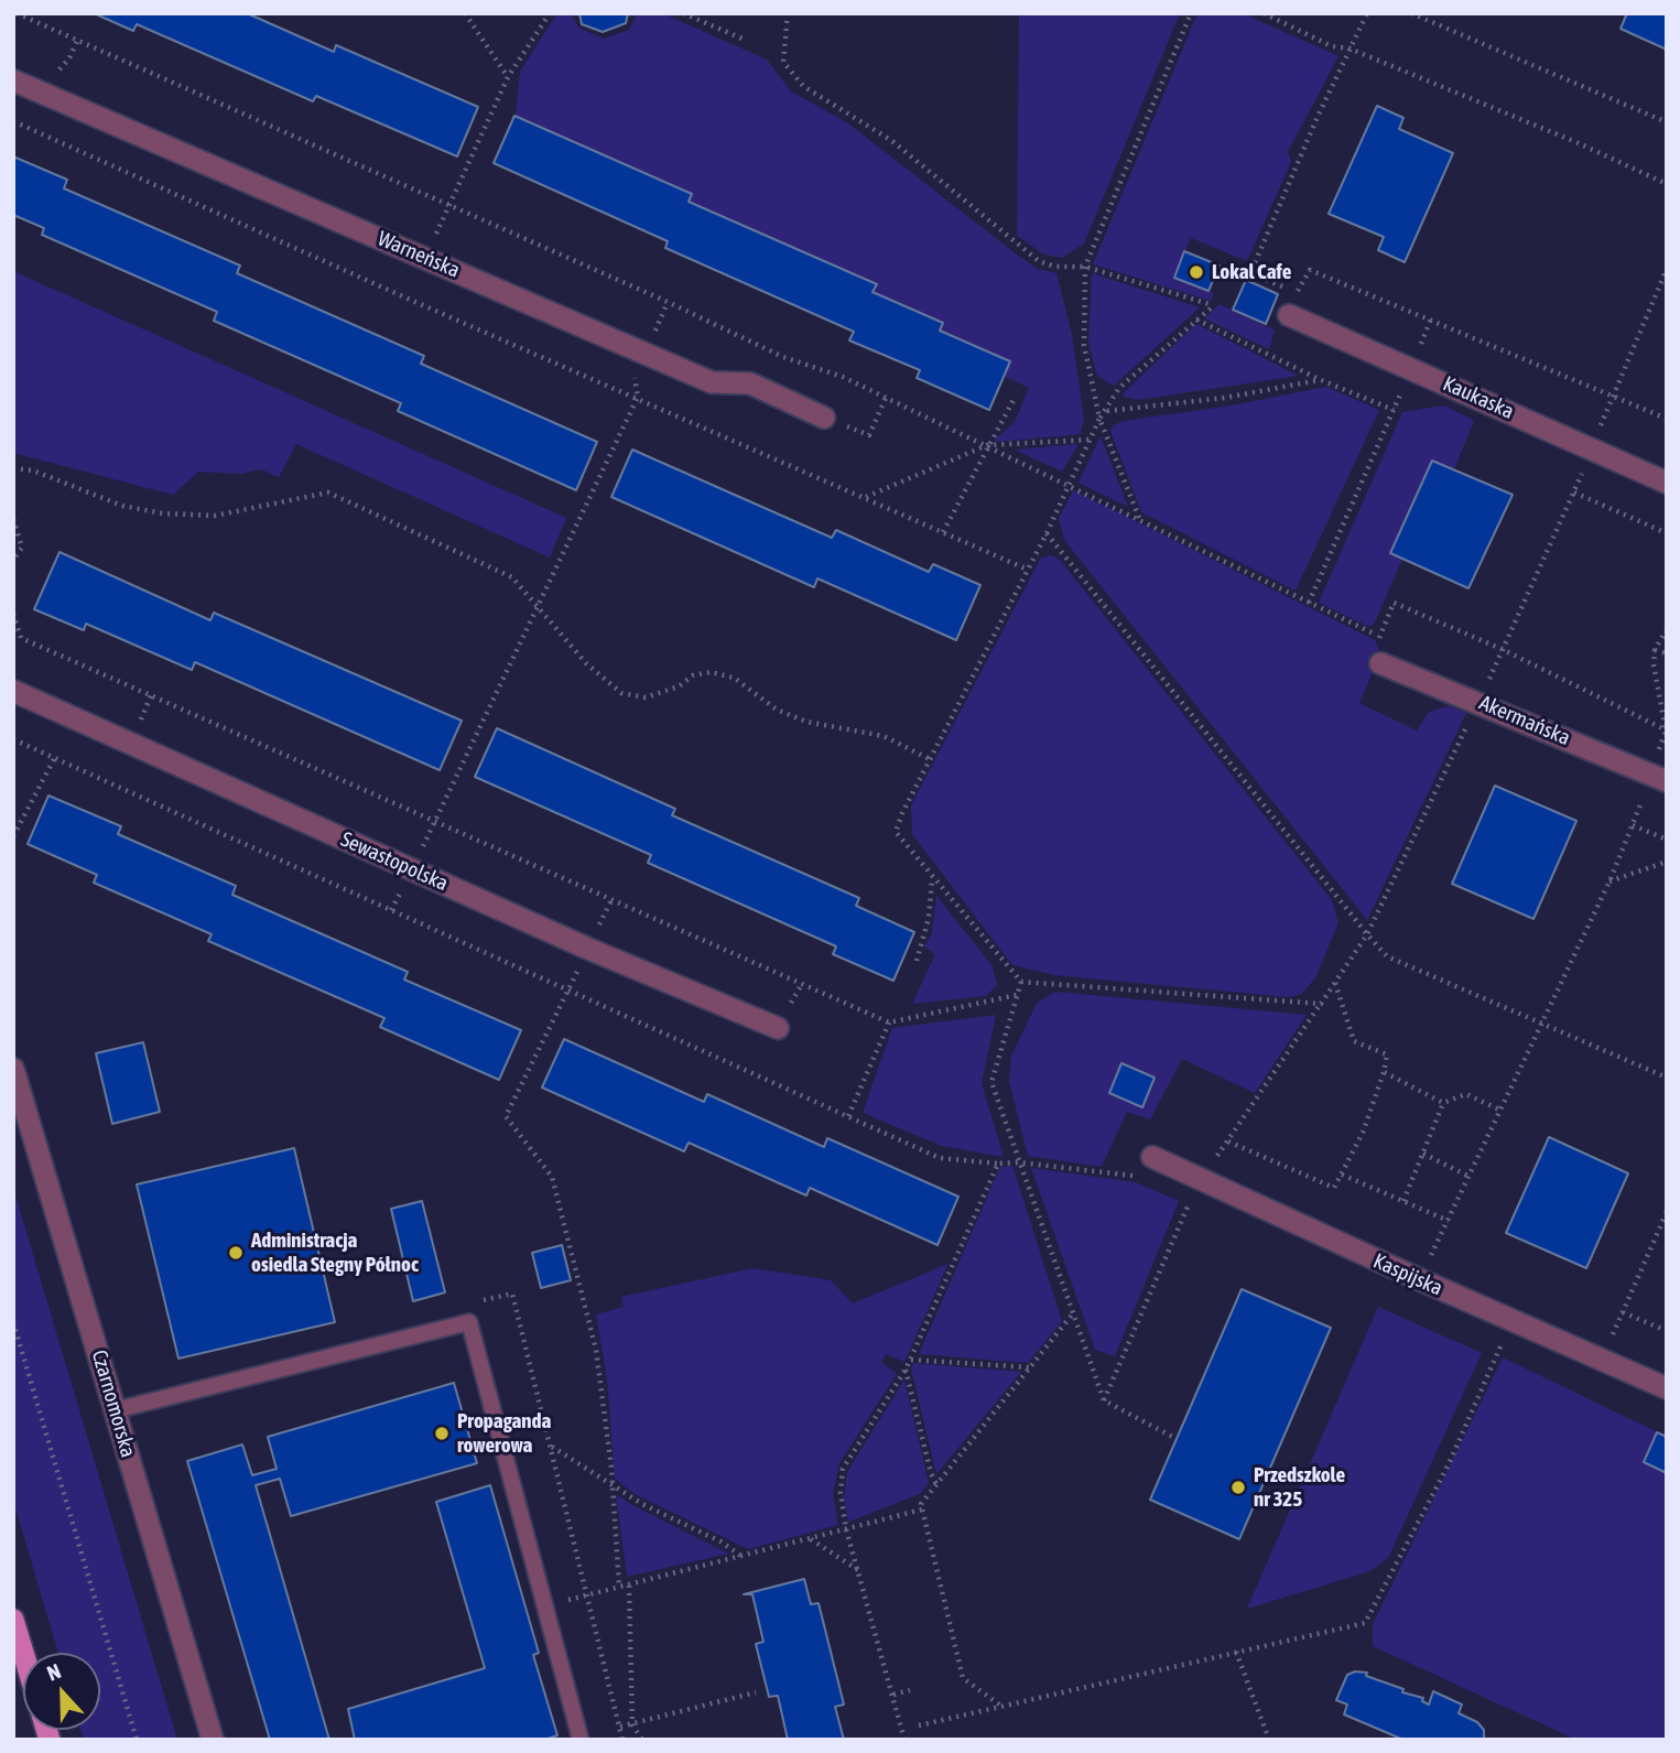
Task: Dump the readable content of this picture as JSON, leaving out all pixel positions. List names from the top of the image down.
{
  "streets": {
    "street": [
      "Warneńska",
      "Kaukaska",
      "Akermańska",
      "Sewastopolska",
      "Kaspijska",
      "Czarnomorska"
    ]
  },
  "places": [
    "Lokal Cafe",
    "Administracja osiedla Stegny Północ",
    "Propaganda rowerowa",
    "Przedszkole nr 325"
  ],
  "north": "top"
}
